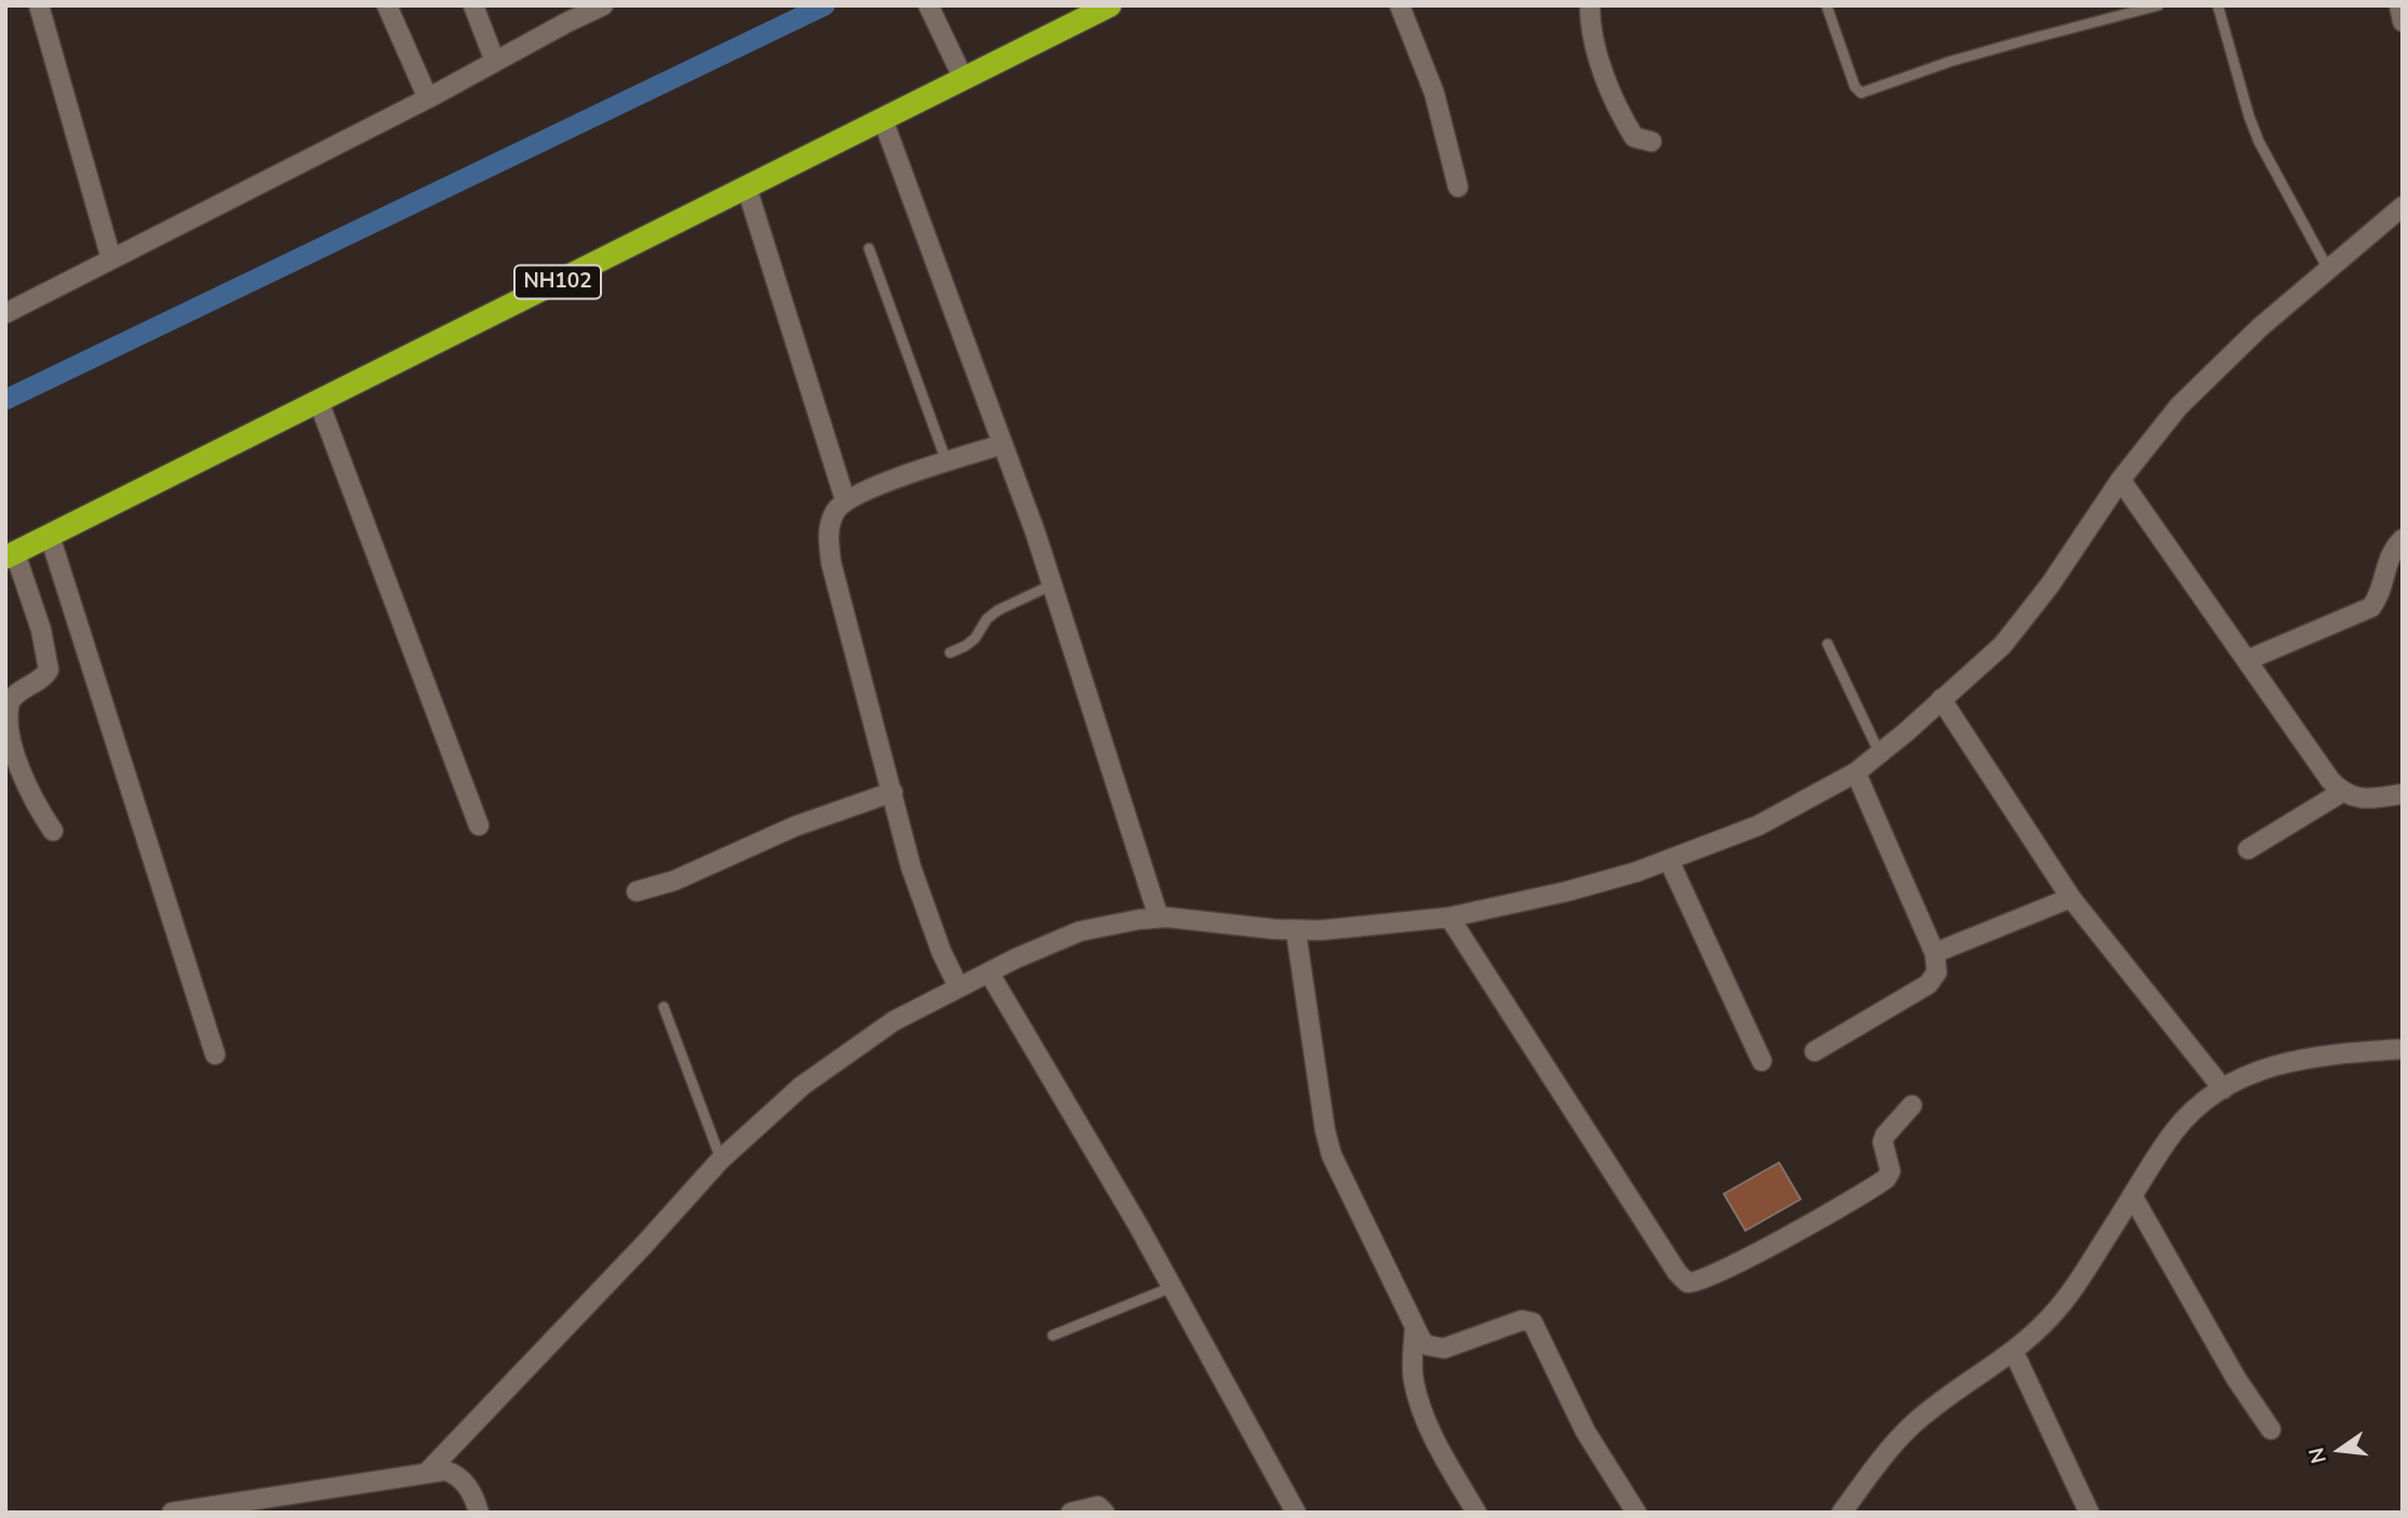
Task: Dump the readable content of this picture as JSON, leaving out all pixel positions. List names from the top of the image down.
{
  "streets": {
    "highway": ["NH102"]
  },
  "north": "left"
}
